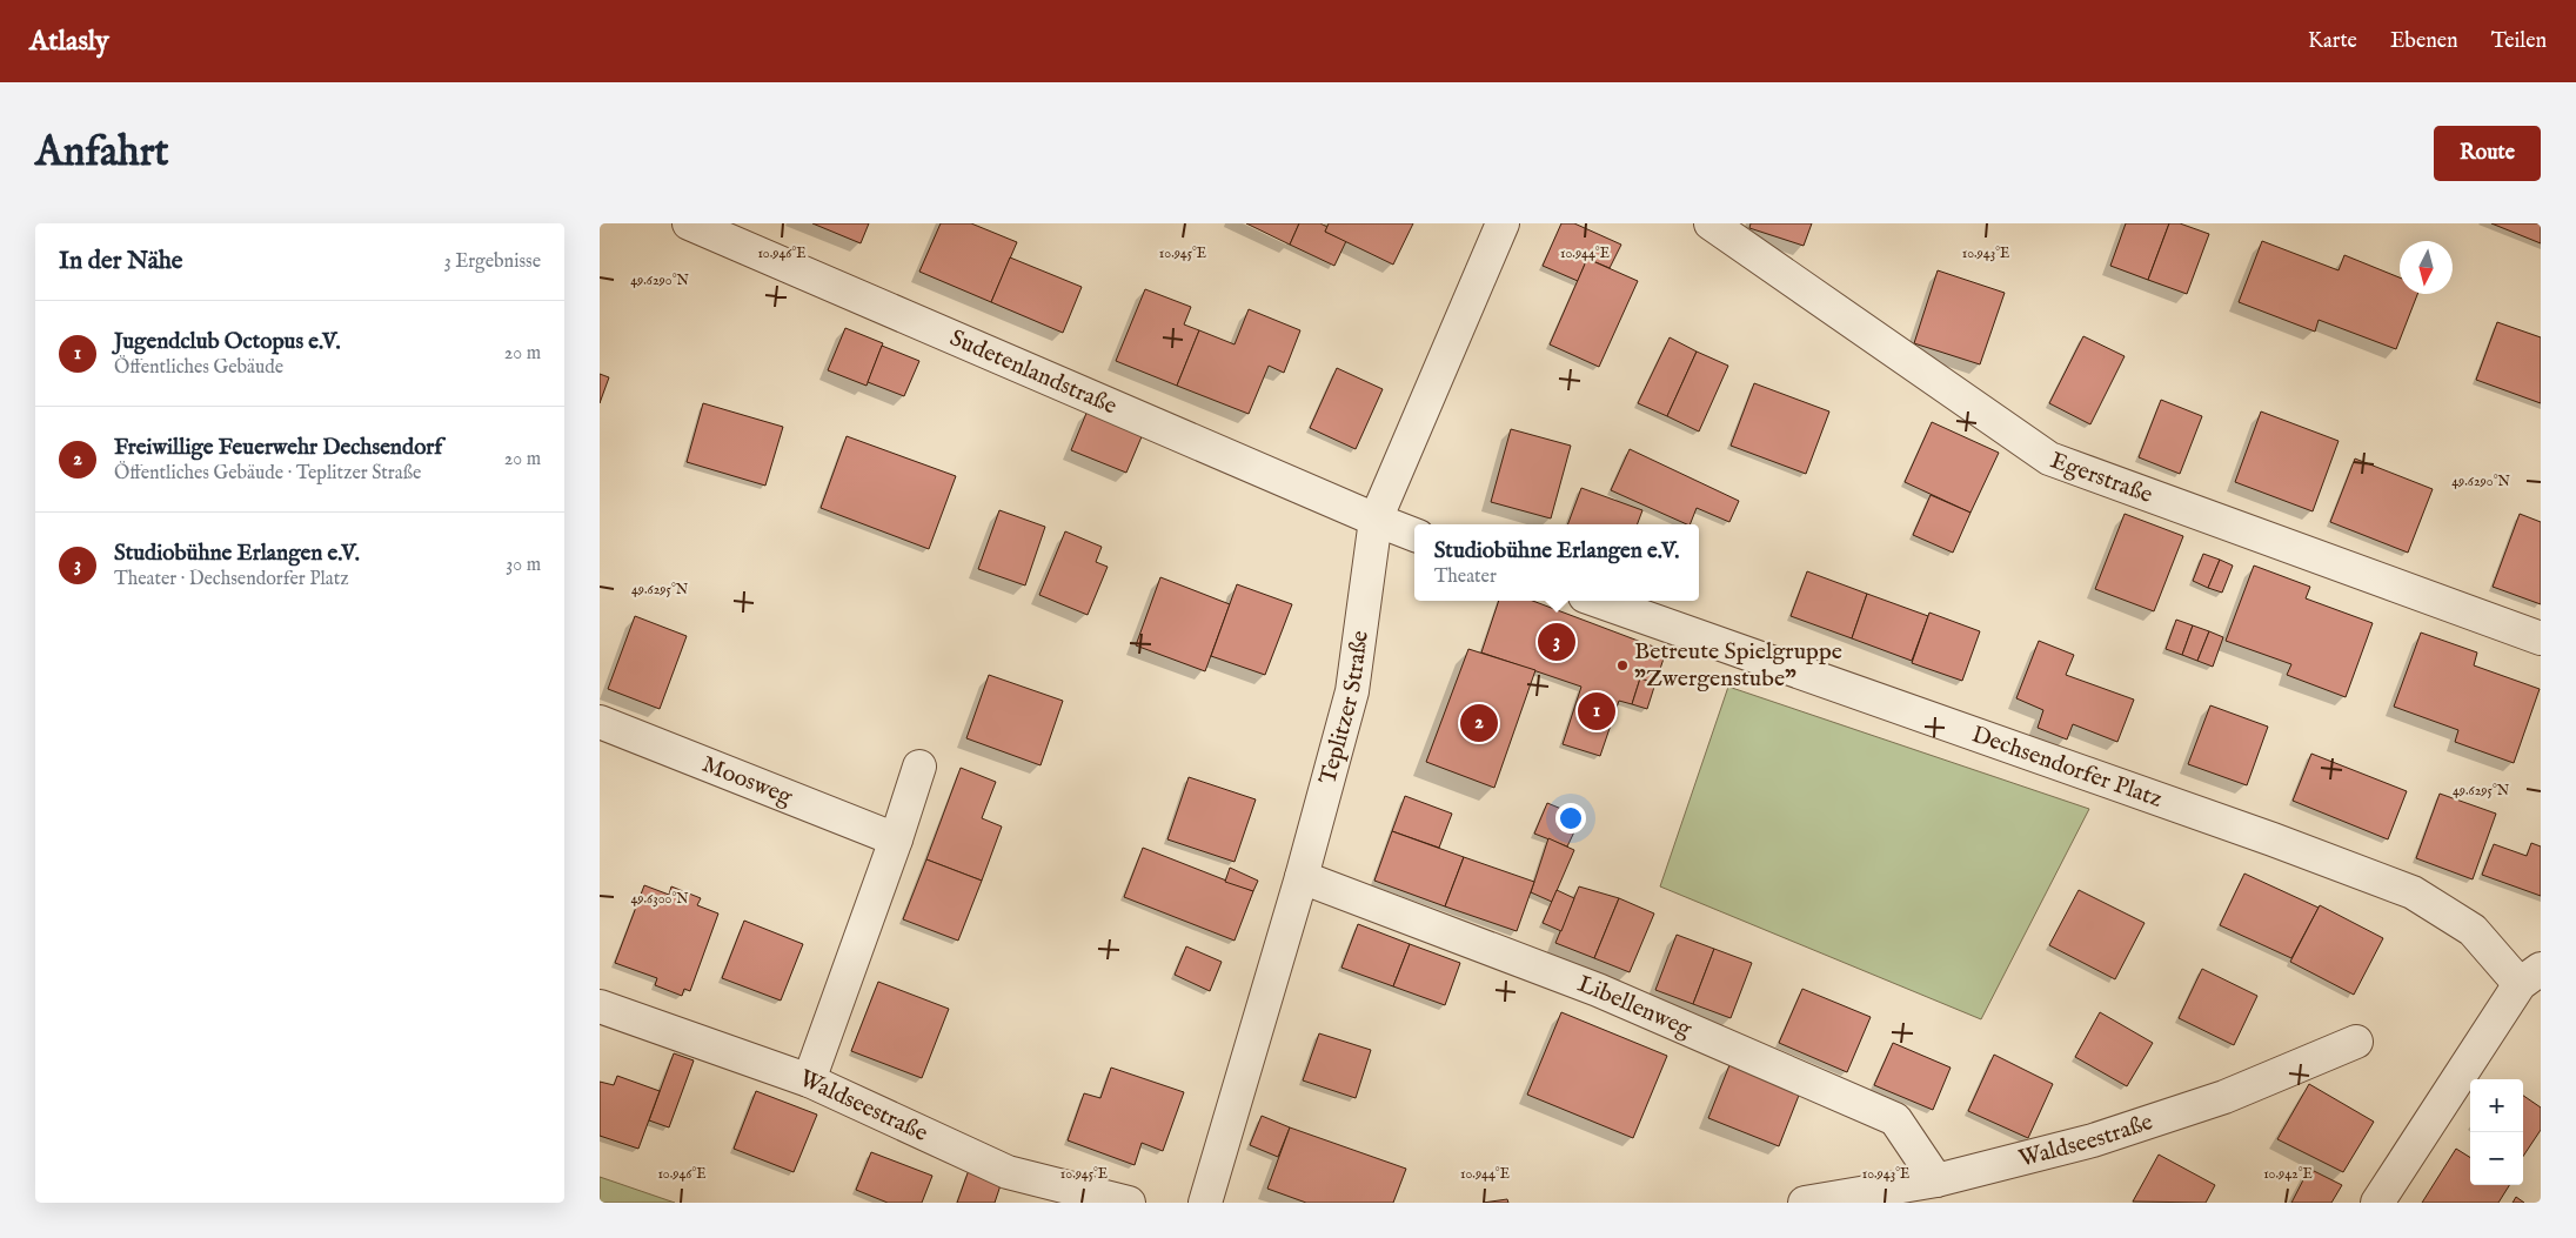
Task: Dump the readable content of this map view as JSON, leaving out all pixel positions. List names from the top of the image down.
{
  "streets": {
    "street": [
      "Sudetenlandstraße",
      "Egerstraße",
      "Teplitzer Straße",
      "Dechsendorfer Platz",
      "Moosweg",
      "Libellenweg",
      "Waldseestraße"
    ]
  },
  "crossings": [
    ["Sudetenlandstraße", "Teplitzer Straße"],
    ["Teplitzer Straße", "Libellenweg"],
    ["Libellenweg", "Waldseestraße"]
  ],
  "places": ["Betreute Spielgruppe \"Zwergenstube\""],
  "north": "bottom",
  "page": {
    "header": "Atlasly",
    "nav": ["Karte", "Ebenen", "Teilen"],
    "buttons": "Route",
    "title": "Anfahrt",
    "heading": ["In der Nähe", "3 Ergebnisse"],
    "list": [
      {
        "mark": "1",
        "name": "Jugendclub Octopus e.V.",
        "note": "Öffentliches Gebäude",
        "value": "20 m"
      },
      {
        "mark": "2",
        "name": "Freiwillige Feuerwehr Dechsendorf",
        "note": "Öffentliches Gebäude · Teplitzer Straße",
        "value": "20 m"
      },
      {
        "mark": "3",
        "name": "Studiobühne Erlangen e.V.",
        "note": "Theater · Dechsendorfer Platz",
        "value": "30 m"
      }
    ],
    "popup": ["Studiobühne Erlangen e.V.", "Theater"],
    "pins": ["3", "1", "2"],
    "map_buttons": ["+", "−"]
  },
  "coordinates": [
    "10.946°E",
    "10.945°E",
    "10.944°E",
    "10.943°E",
    "49.6290°N",
    "49.6295°N",
    "49.6300°N",
    "10.942°E"
  ]
}
